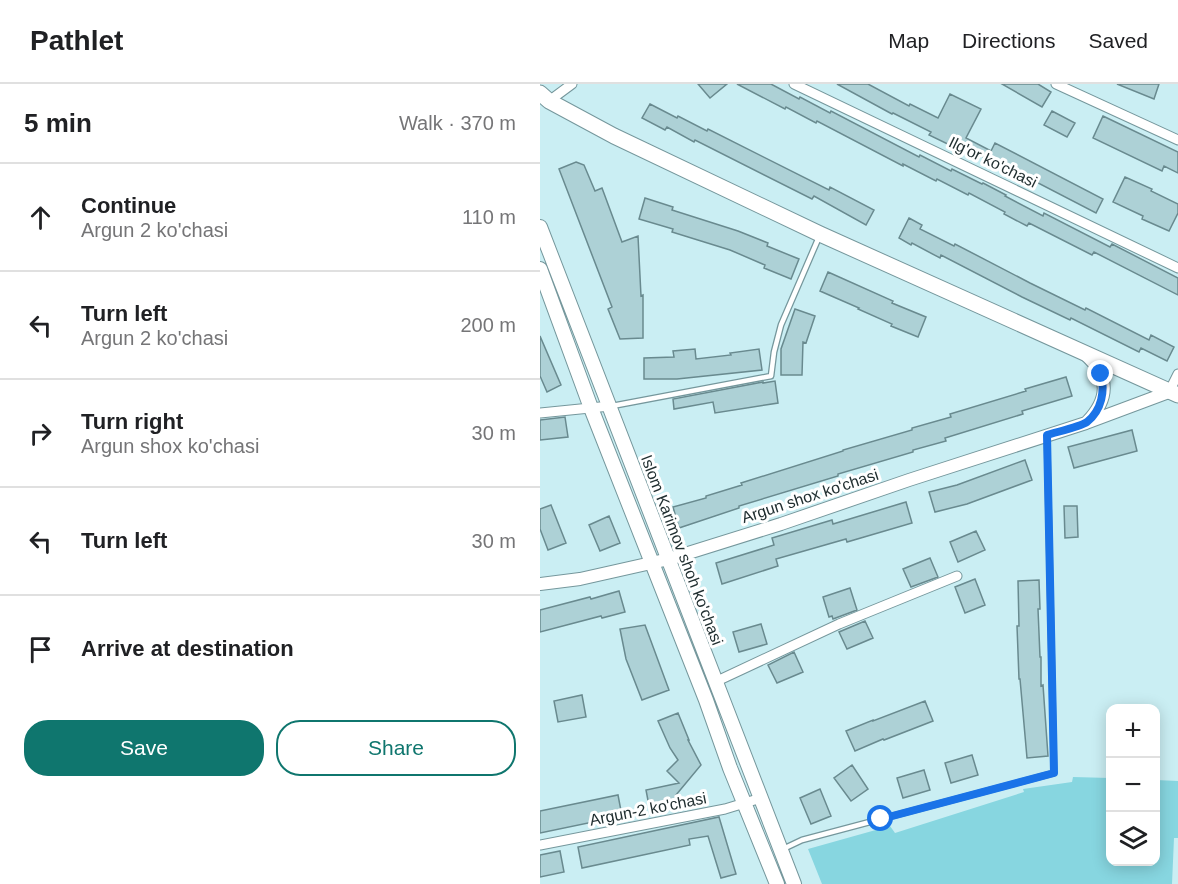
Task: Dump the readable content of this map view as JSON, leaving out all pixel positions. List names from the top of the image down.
{
  "streets": {
    "main road": ["Islom Karimov shoh ko'chasi"],
    "street": ["Ilg'or ko'chasi", "Argun shox ko'chasi", "Argun-2 ko'chasi"]
  },
  "crossings": [
    ["Argun shox ko'chasi", "Islom Karimov shoh ko'chasi"],
    ["Islom Karimov shoh ko'chasi", "Argun-2 ko'chasi"]
  ],
  "page": {
    "header": "Pathlet",
    "nav": ["Map", "Directions", "Saved"],
    "heading": ["5 min", "Walk · 370 m"],
    "list": [
      ["Continue", "Argun 2 ko'chasi", "110 m"],
      ["Turn left", "Argun 2 ko'chasi", "200 m"],
      ["Turn right", "Argun shox ko'chasi", "30 m"],
      ["Turn left", "30 m"],
      "Arrive at destination"
    ],
    "buttons": ["Save", "Share"],
    "map_buttons": ["+", "−"]
  }
}
